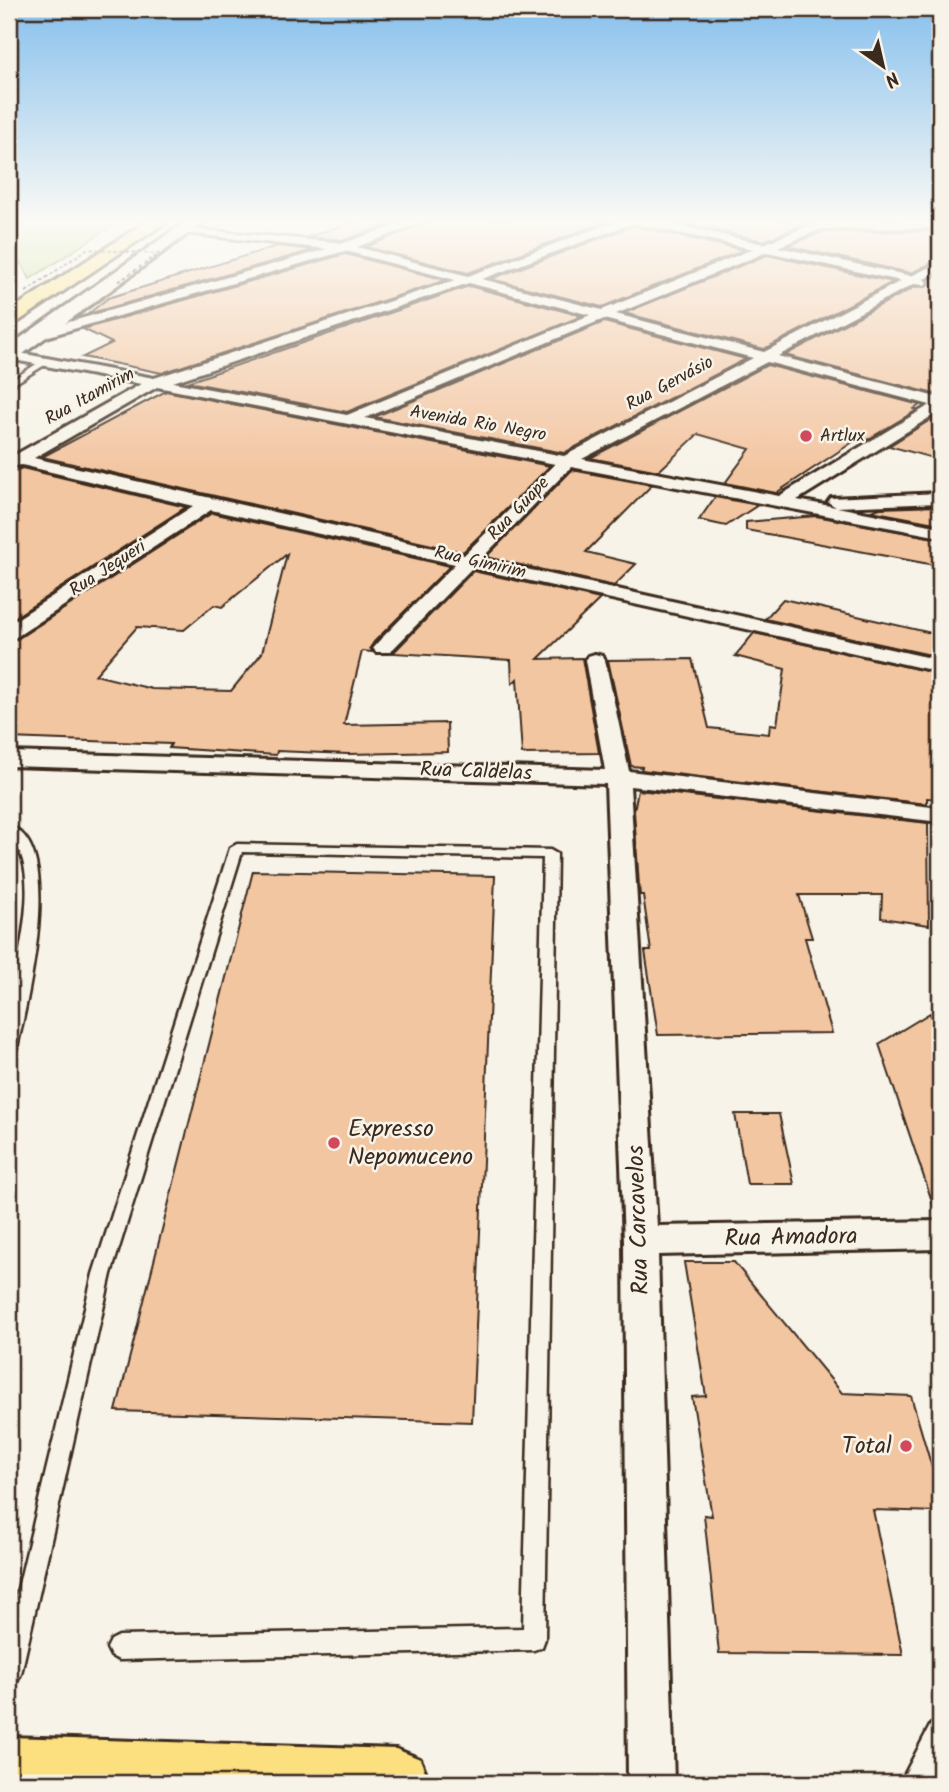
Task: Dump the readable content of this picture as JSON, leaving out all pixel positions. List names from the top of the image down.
{
  "streets": {
    "street": [
      "Rua Gervásio",
      "Rua Itamirim",
      "Avenida Rio Negro",
      "Rua Guape",
      "Rua Gimirim",
      "Rua Jequeri",
      "Rua Caldelas",
      "Rua Carcavelos",
      "Rua Amadora"
    ]
  },
  "crossings": [
    ["Rua Gervásio", "Avenida Rio Negro"],
    ["Rua Gervásio", "Rua Guape"],
    ["Rua Itamirim", "Avenida Rio Negro"],
    ["Rua Itamirim", "Rua Gimirim"],
    ["Avenida Rio Negro", "Rua Guape"],
    ["Rua Guape", "Rua Gimirim"],
    ["Rua Gimirim", "Rua Jequeri"],
    ["Rua Caldelas", "Rua Carcavelos"],
    ["Rua Carcavelos", "Rua Amadora"]
  ],
  "places": ["Artlux", "Expresso Nepomuceno", "Total"],
  "north": "bottom right"
}
